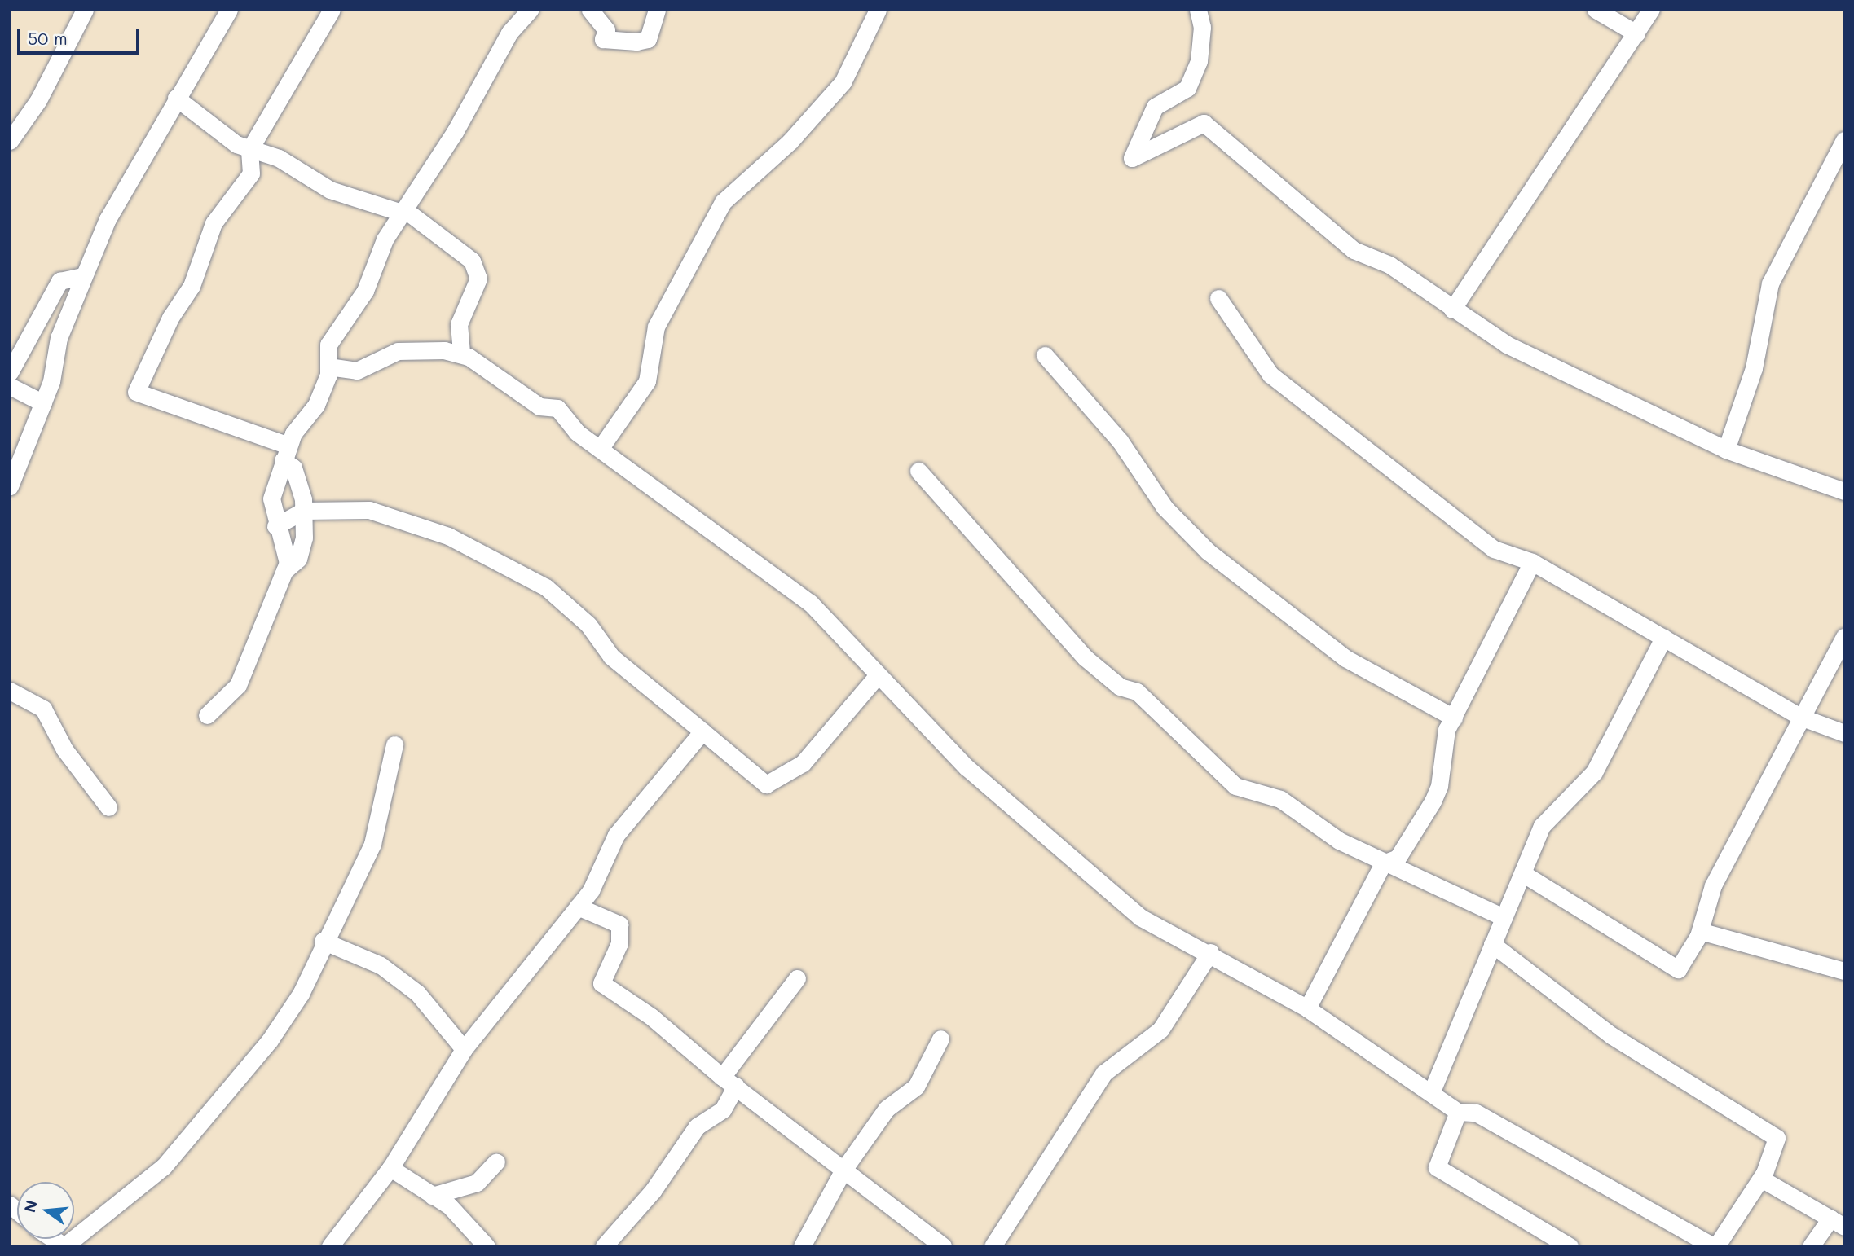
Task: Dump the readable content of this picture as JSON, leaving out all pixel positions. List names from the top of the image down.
{
  "scale_bar": "50 m",
  "north": "left"
}
